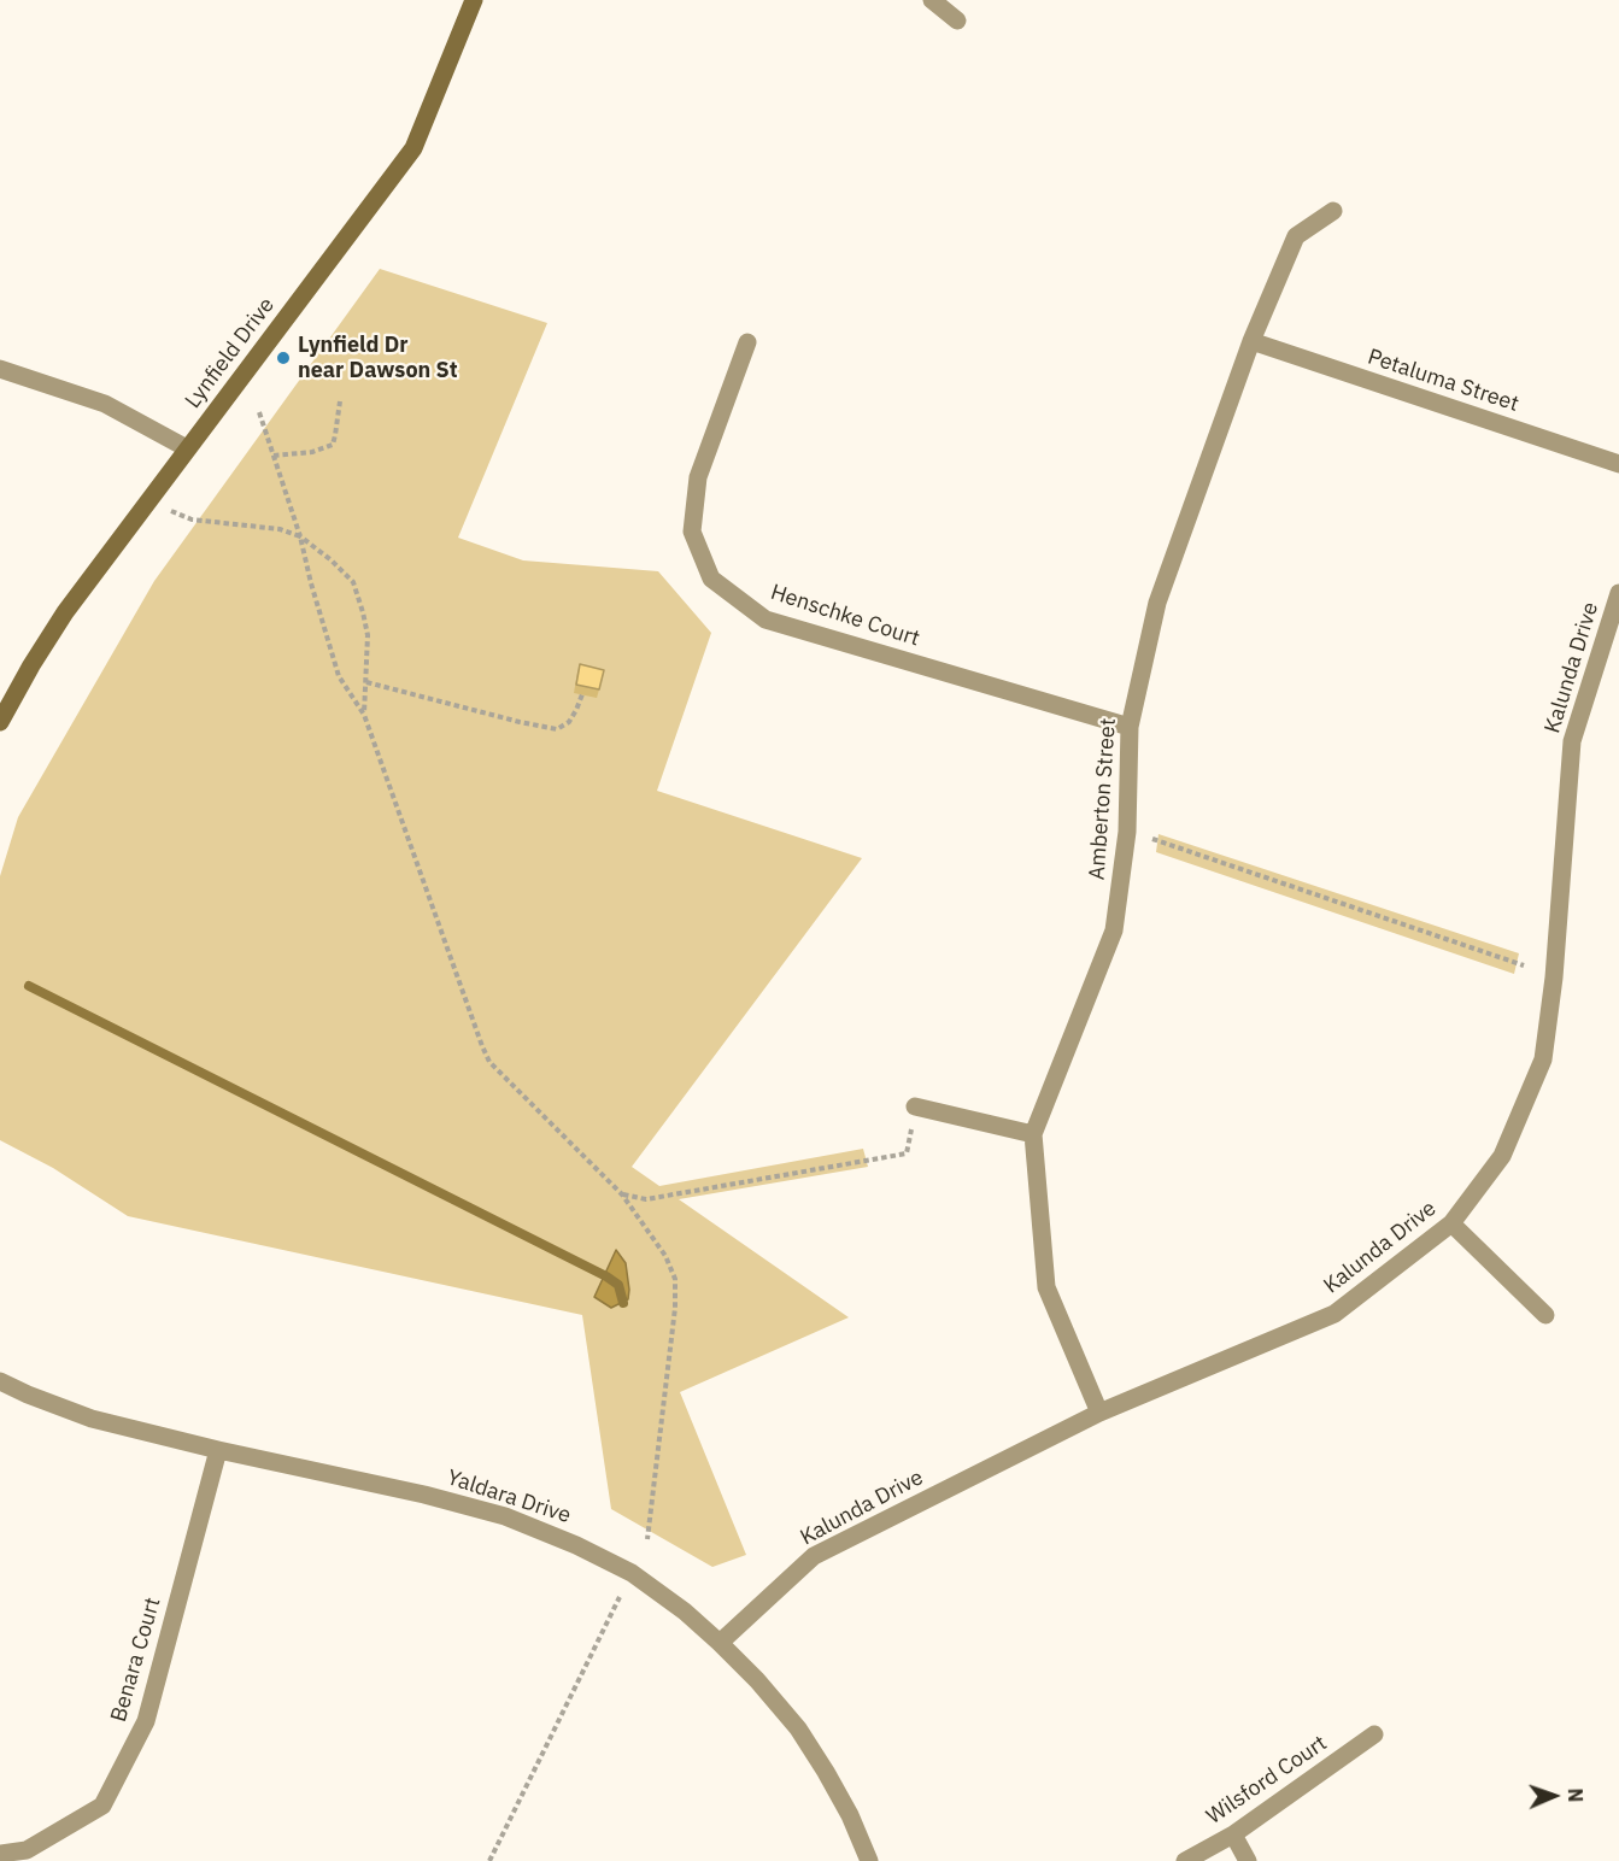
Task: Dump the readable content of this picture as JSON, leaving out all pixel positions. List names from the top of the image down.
{
  "streets": {
    "street": [
      "Lynfield Drive",
      "Petaluma Street",
      "Henschke Court",
      "Kalunda Drive",
      "Amberton Street",
      "Yaldara Drive",
      "Benara Court",
      "Wilsford Court"
    ]
  },
  "crossings": [
    ["Petaluma Street", "Amberton Street"],
    ["Henschke Court", "Amberton Street"],
    ["Kalunda Drive", "Amberton Street"],
    ["Kalunda Drive", "Yaldara Drive"],
    ["Yaldara Drive", "Benara Court"]
  ],
  "places": ["Lynfield Dr near Dawson St"],
  "north": "right"
}
